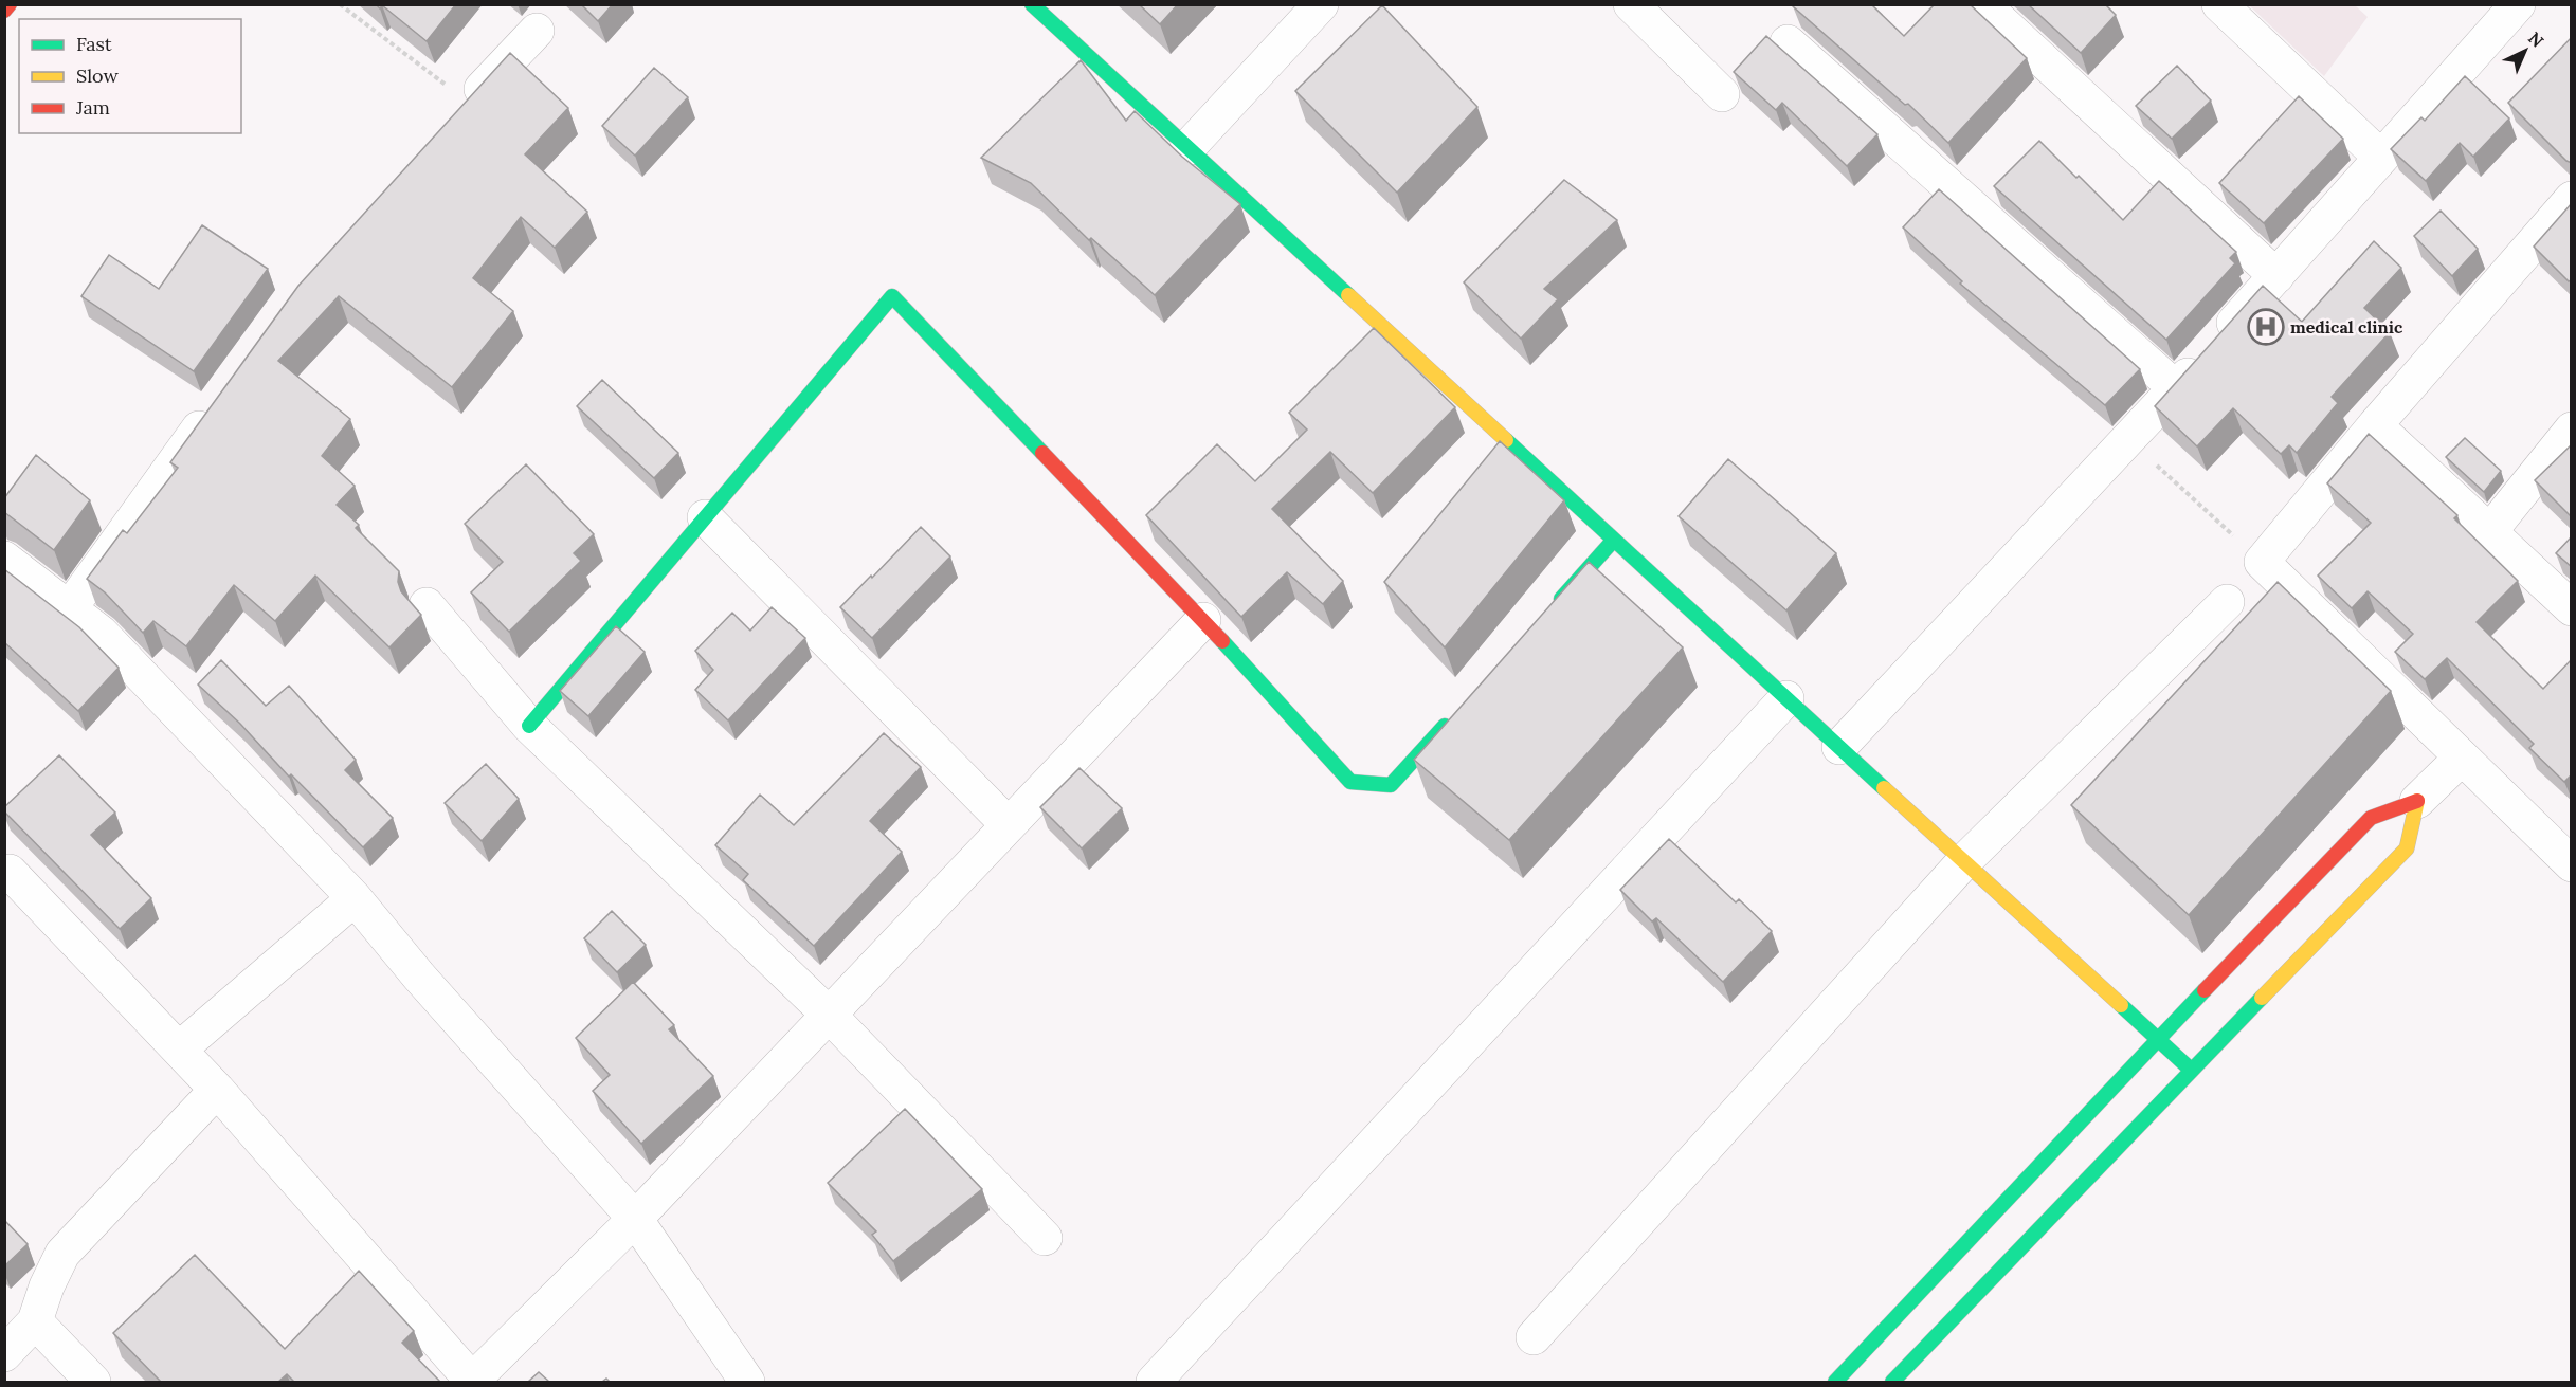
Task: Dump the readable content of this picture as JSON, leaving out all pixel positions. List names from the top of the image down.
{
  "places": {
    "hospital": ["medical clinic"]
  },
  "legend": ["Fast", "Slow", "Jam"],
  "north": "top right"
}
